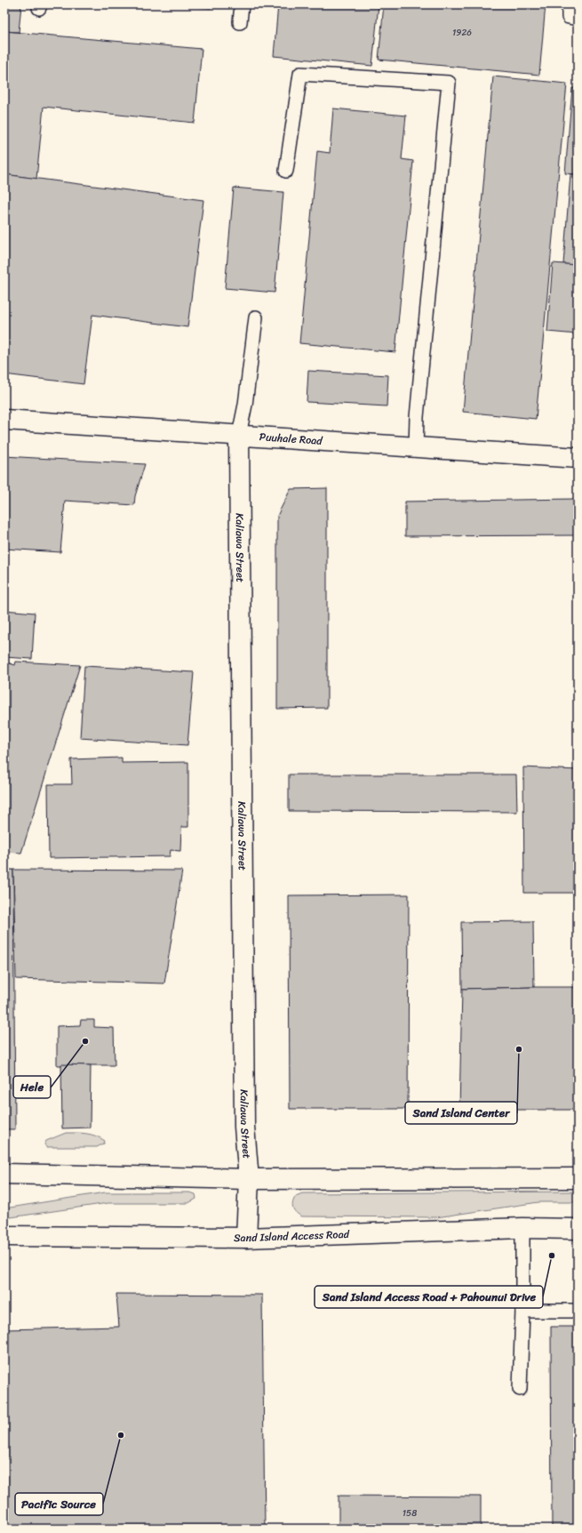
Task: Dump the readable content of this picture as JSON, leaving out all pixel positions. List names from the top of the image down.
{
  "streets": {
    "street": ["Puuhale Road", "Kaliawa Street", "Sand Island Access Road"]
  },
  "crossings": [
    ["Puuhale Road", "Kaliawa Street"],
    ["Kaliawa Street", "Sand Island Access Road"]
  ],
  "places": [
    "Hele",
    "Sand Island Center",
    "Sand Island Access Road + Pahounui Drive",
    "Pacific Source"
  ],
  "house_numbers": ["1926", "158"]
}
